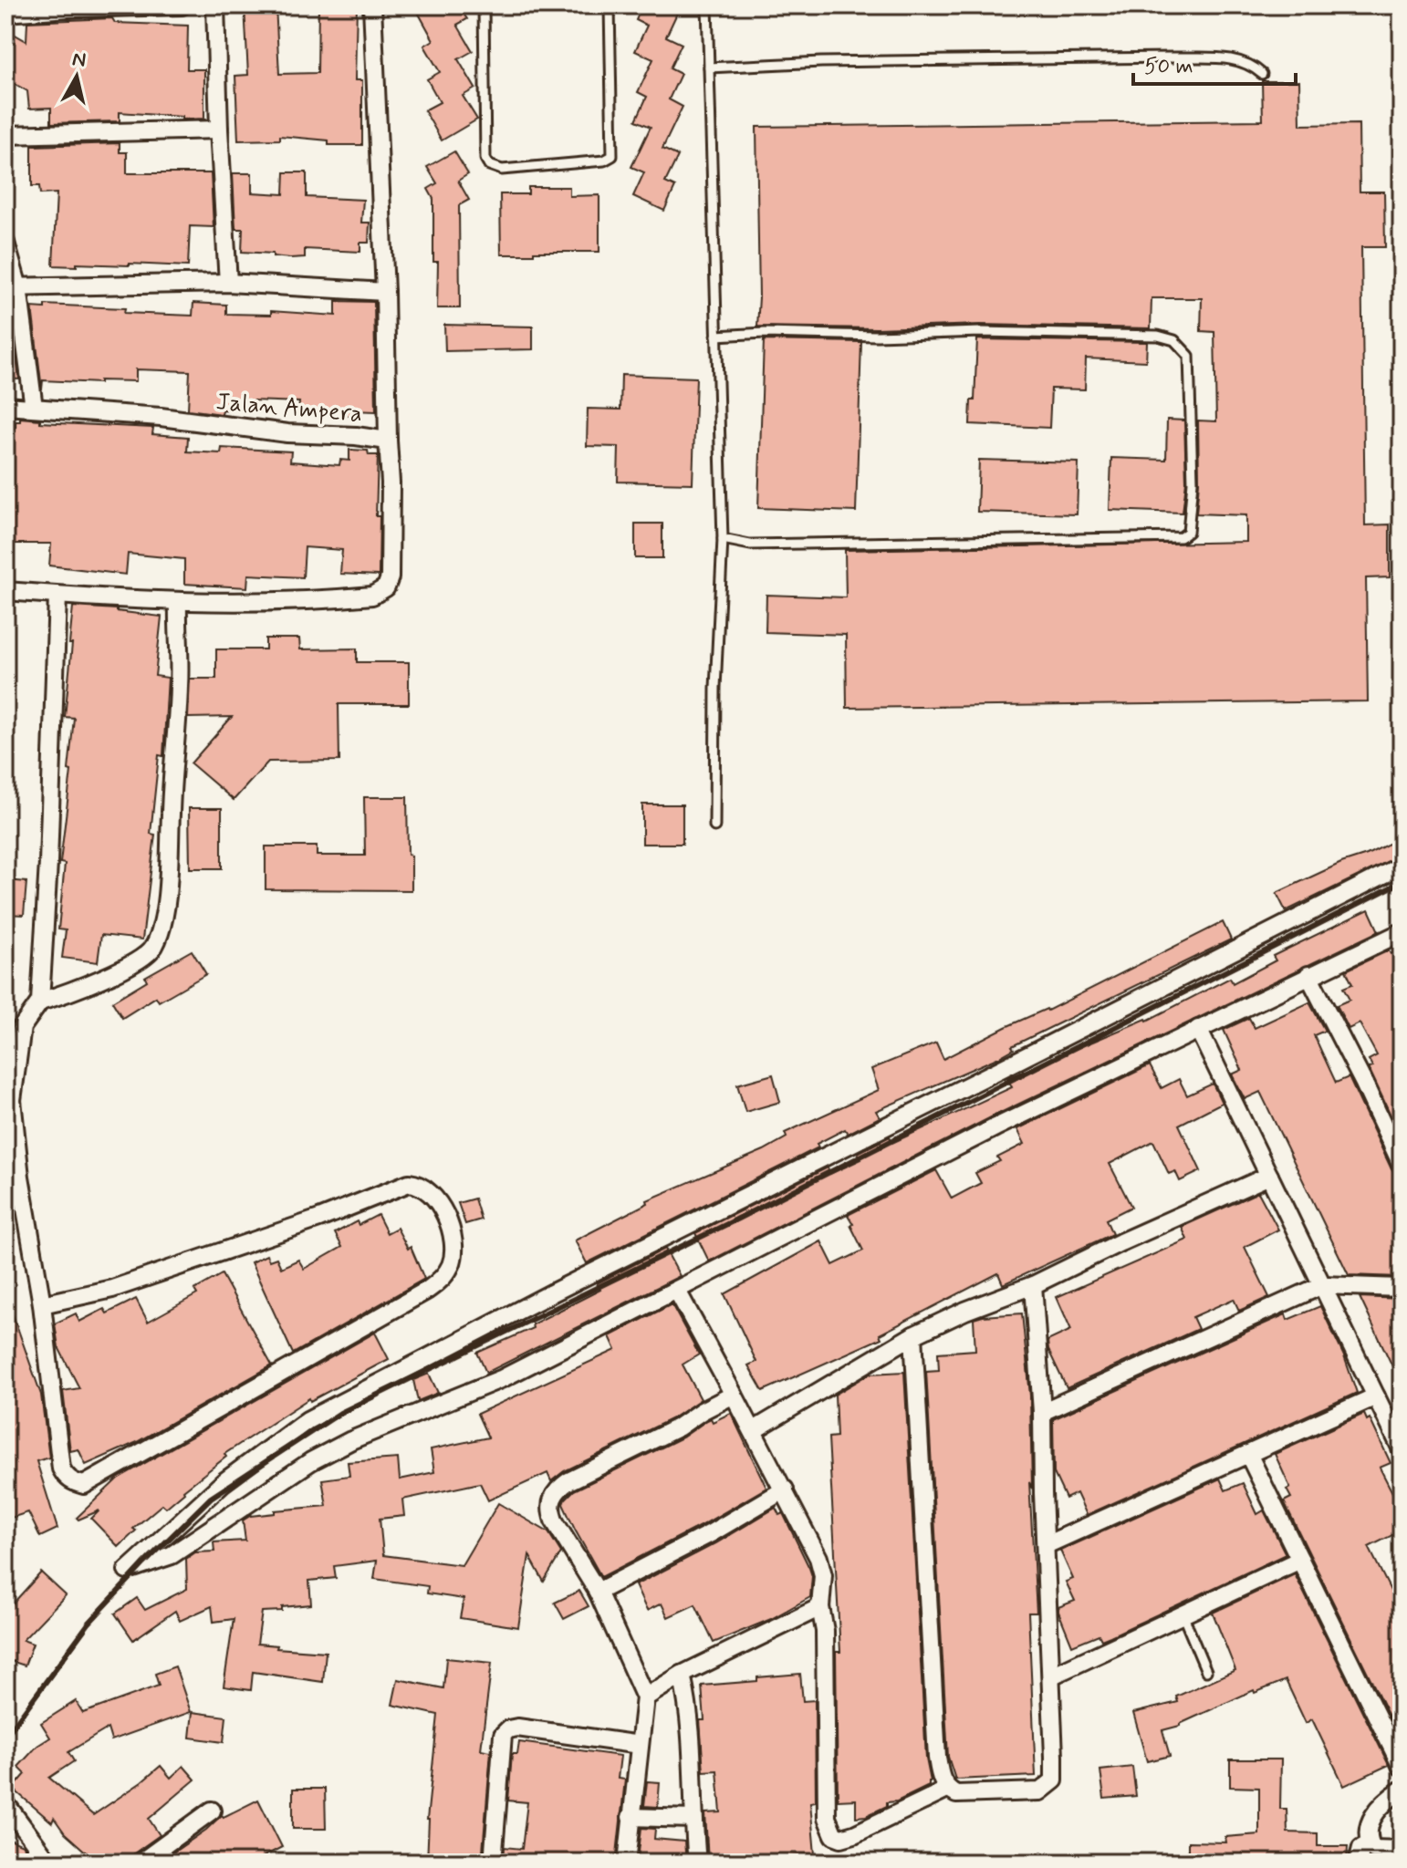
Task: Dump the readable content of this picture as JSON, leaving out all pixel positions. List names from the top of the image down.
{
  "streets": {
    "street": ["Jalan Ampera"]
  },
  "scale_bar": "50 m",
  "north": "top"
}
